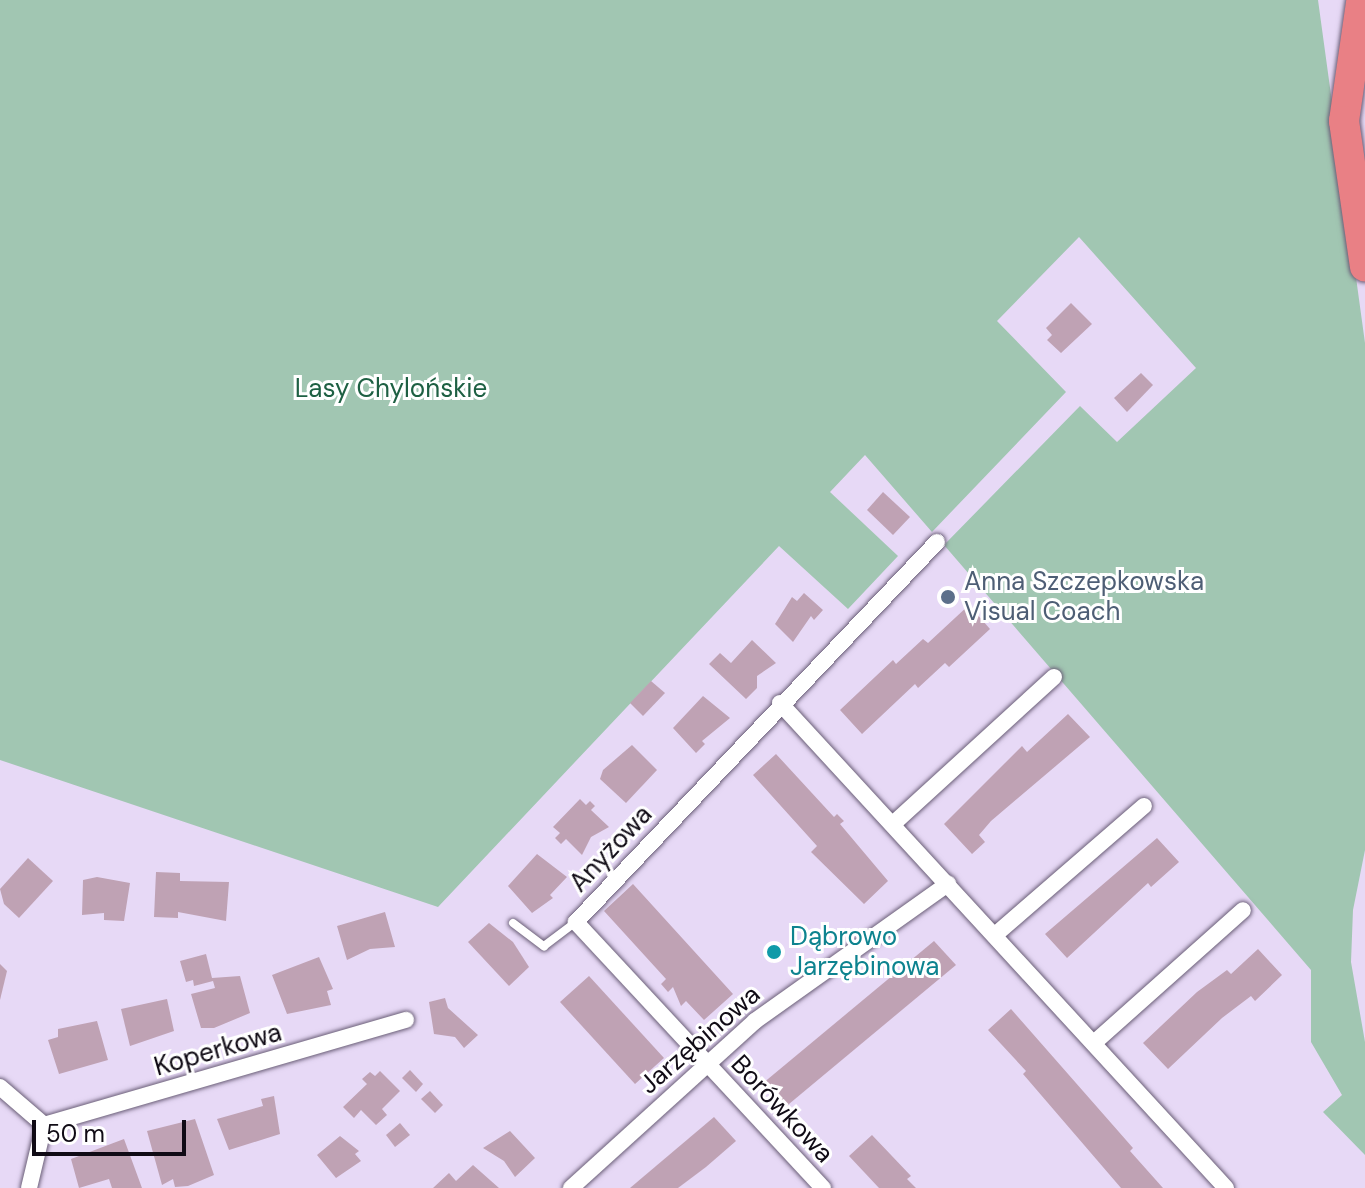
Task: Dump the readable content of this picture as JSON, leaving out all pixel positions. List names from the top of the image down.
{
  "streets": {
    "street": [
      "Anyżowa",
      "Jarzębinowa",
      "Koperkowa",
      "Borówkowa"
    ]
  },
  "crossings": [
    ["Anyżowa", "Jarzębinowa"],
    ["Anyżowa", "Borówkowa"],
    ["Jarzębinowa", "Borówkowa"]
  ],
  "parks": ["Lasy Chylońskie"],
  "places": ["Anna Szczepkowska Visual Coach", "Dąbrowo Jarzębinowa"],
  "scale_bar": "50 m"
}
